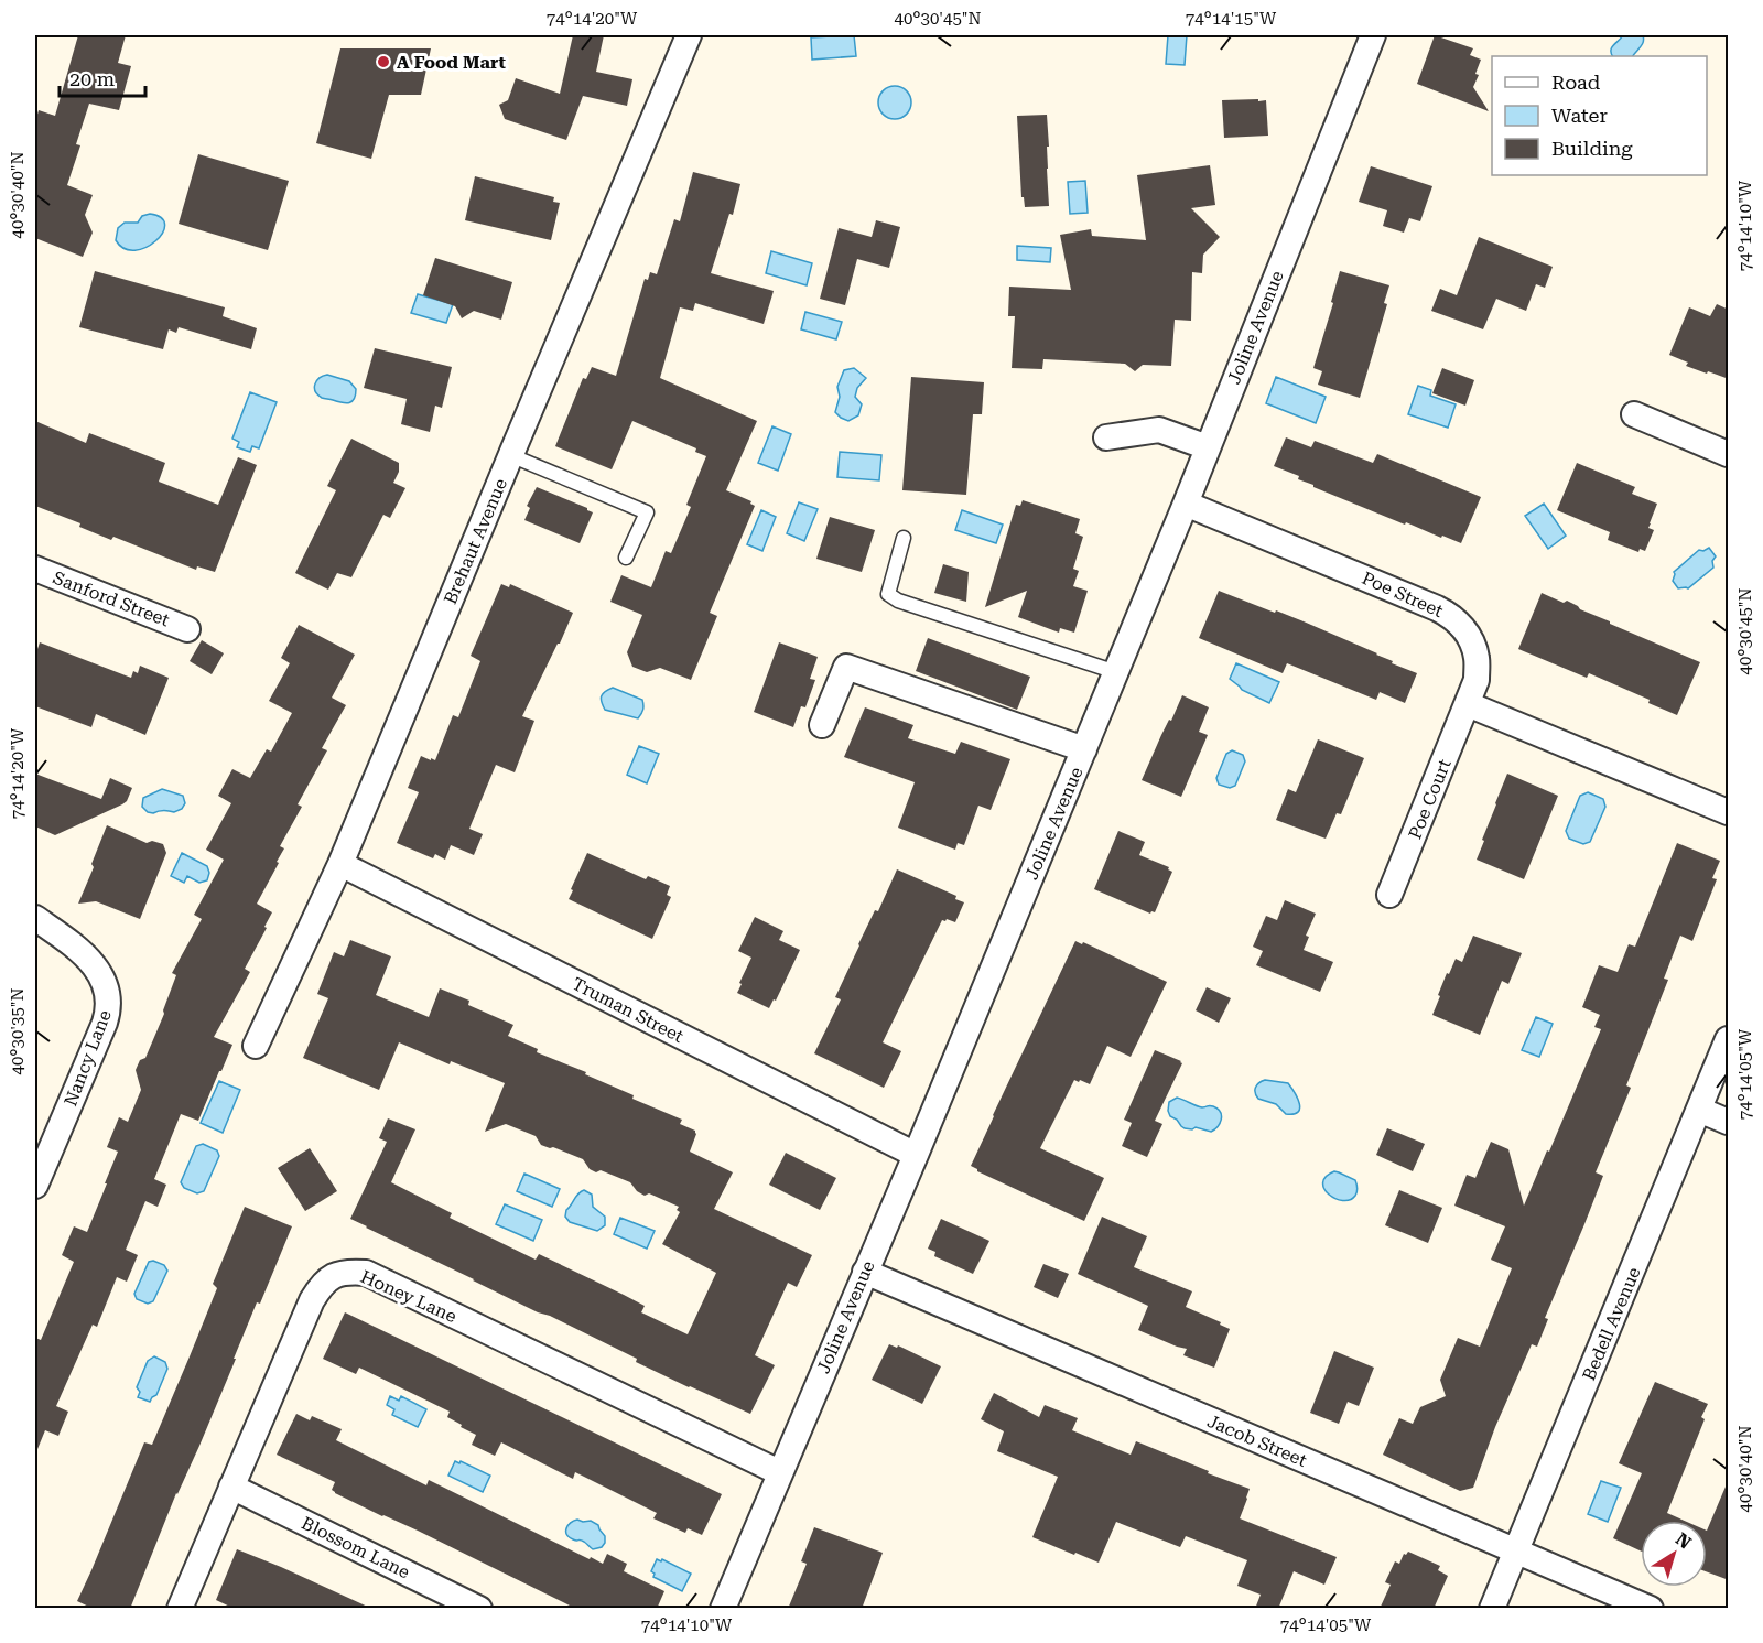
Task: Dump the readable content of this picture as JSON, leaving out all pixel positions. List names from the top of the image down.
{
  "streets": {
    "street": [
      "Joline Avenue",
      "Brehaut Avenue",
      "Poe Street",
      "Sanford Street",
      "Poe Court",
      "Truman Street",
      "Nancy Lane",
      "Honey Lane",
      "Bedell Avenue",
      "Jacob Street",
      "Blossom Lane"
    ]
  },
  "crossings": [
    ["Joline Avenue", "Poe Street"],
    ["Joline Avenue", "Truman Street"],
    ["Joline Avenue", "Honey Lane"],
    ["Joline Avenue", "Jacob Street"],
    ["Brehaut Avenue", "Truman Street"],
    ["Poe Street", "Poe Court"],
    ["Honey Lane", "Blossom Lane"],
    ["Bedell Avenue", "Jacob Street"]
  ],
  "places": ["A Food Mart"],
  "legend": ["Road", "Water", "Building"],
  "scale_bar": "20 m",
  "north": "top right",
  "coordinates": [
    "74°14'20\"W",
    "40°30'45\"N",
    "74°14'15\"W",
    "40°30'40\"N",
    "74°14'10\"W",
    "40°30'35\"N",
    "74°14'05\"W"
  ]
}
